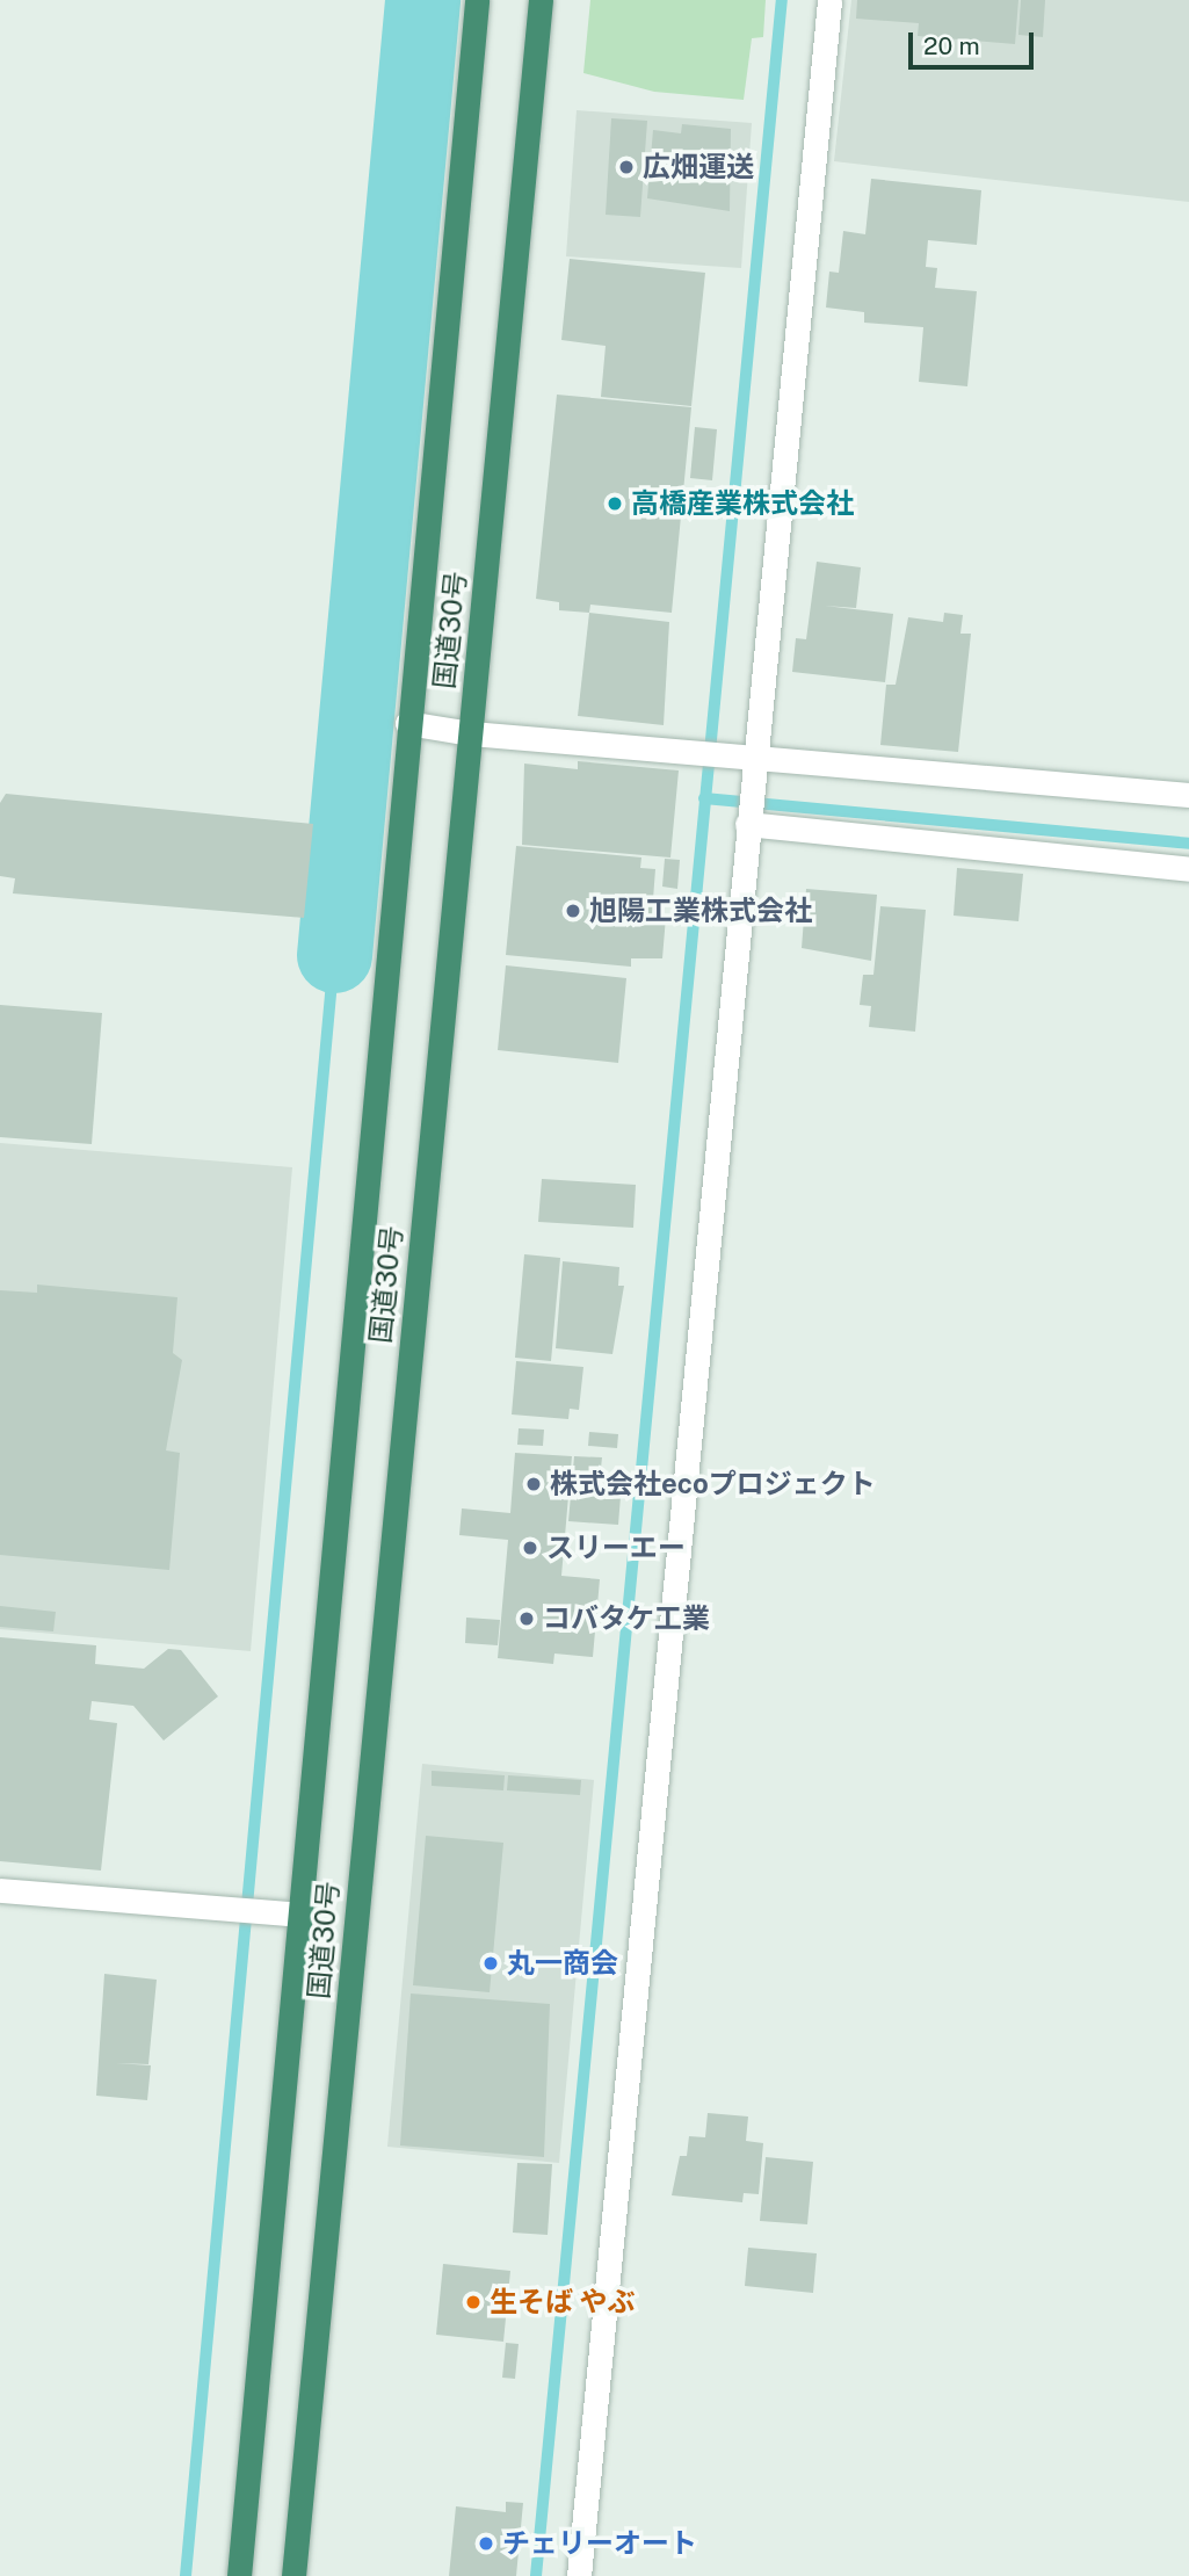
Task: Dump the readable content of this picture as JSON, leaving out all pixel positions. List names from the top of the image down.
{
  "streets": {
    "highway": ["国道30号"]
  },
  "places": [
    "広畑運送",
    "高橋産業株式会社",
    "旭陽工業株式会社",
    "株式会社ecoプロジェクト",
    "スリーエー",
    "コバタケ工業",
    "丸一商会",
    "生そば やぶ",
    "チェリーオート"
  ],
  "scale_bar": "20 m"
}
